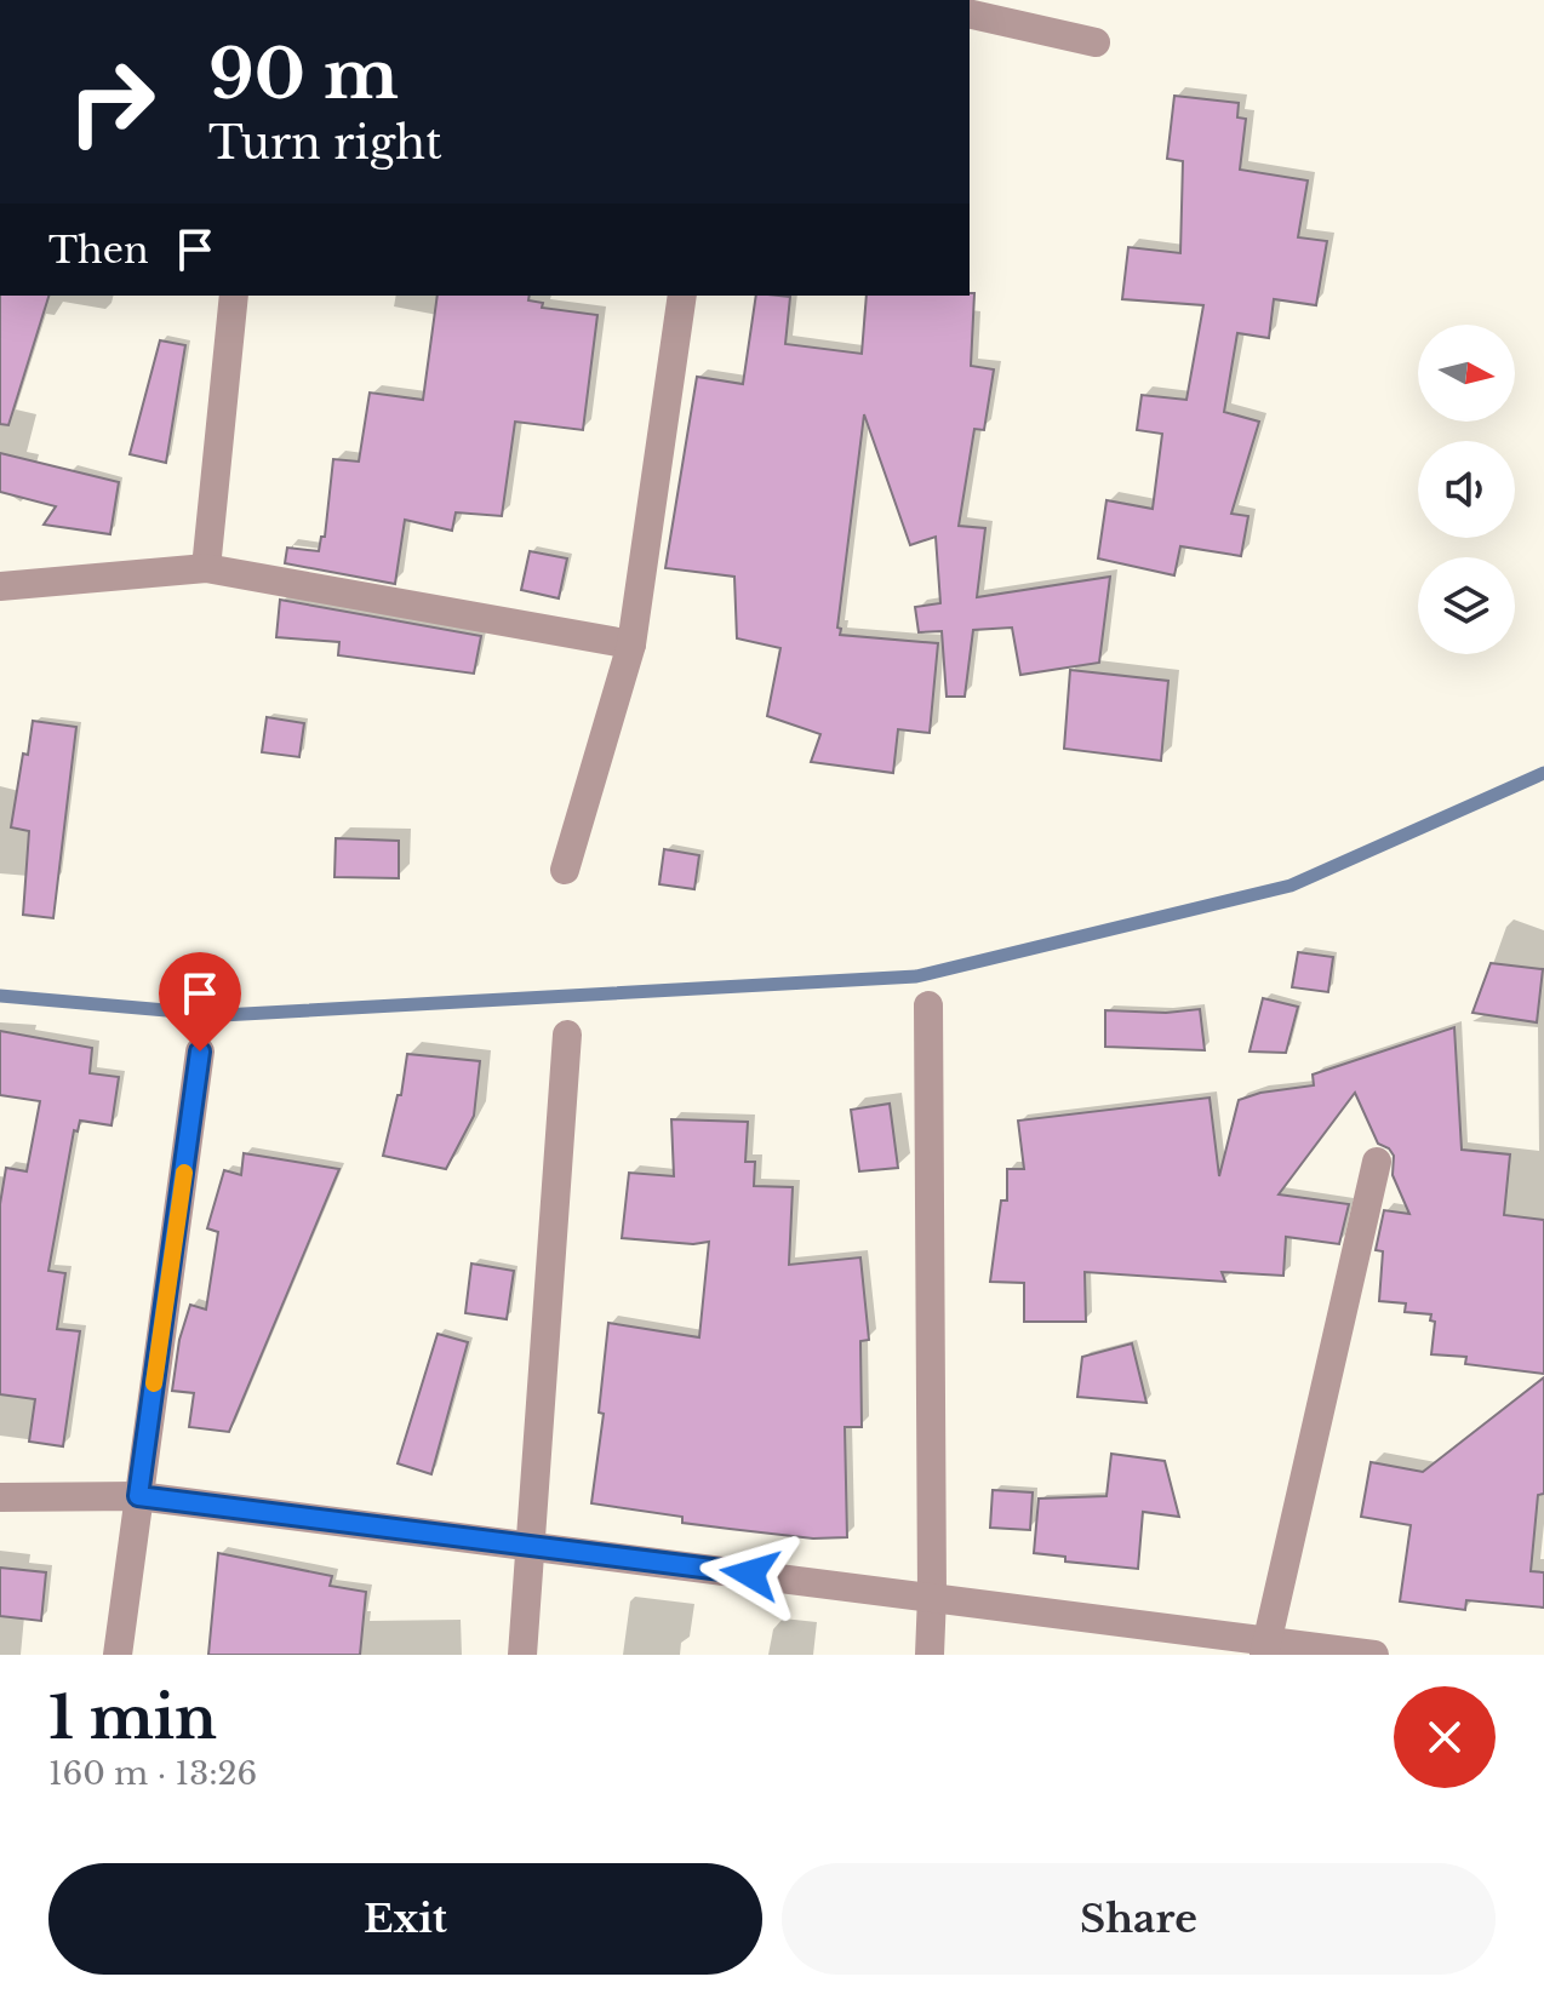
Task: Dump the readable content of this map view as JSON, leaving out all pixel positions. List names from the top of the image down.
{
  "north": "right",
  "page": {
    "turn": ["90 m", "Turn right"],
    "then": "Then",
    "heading": ["1 min", "160 m · 13:26"],
    "buttons": ["Exit", "Share"]
  }
}
